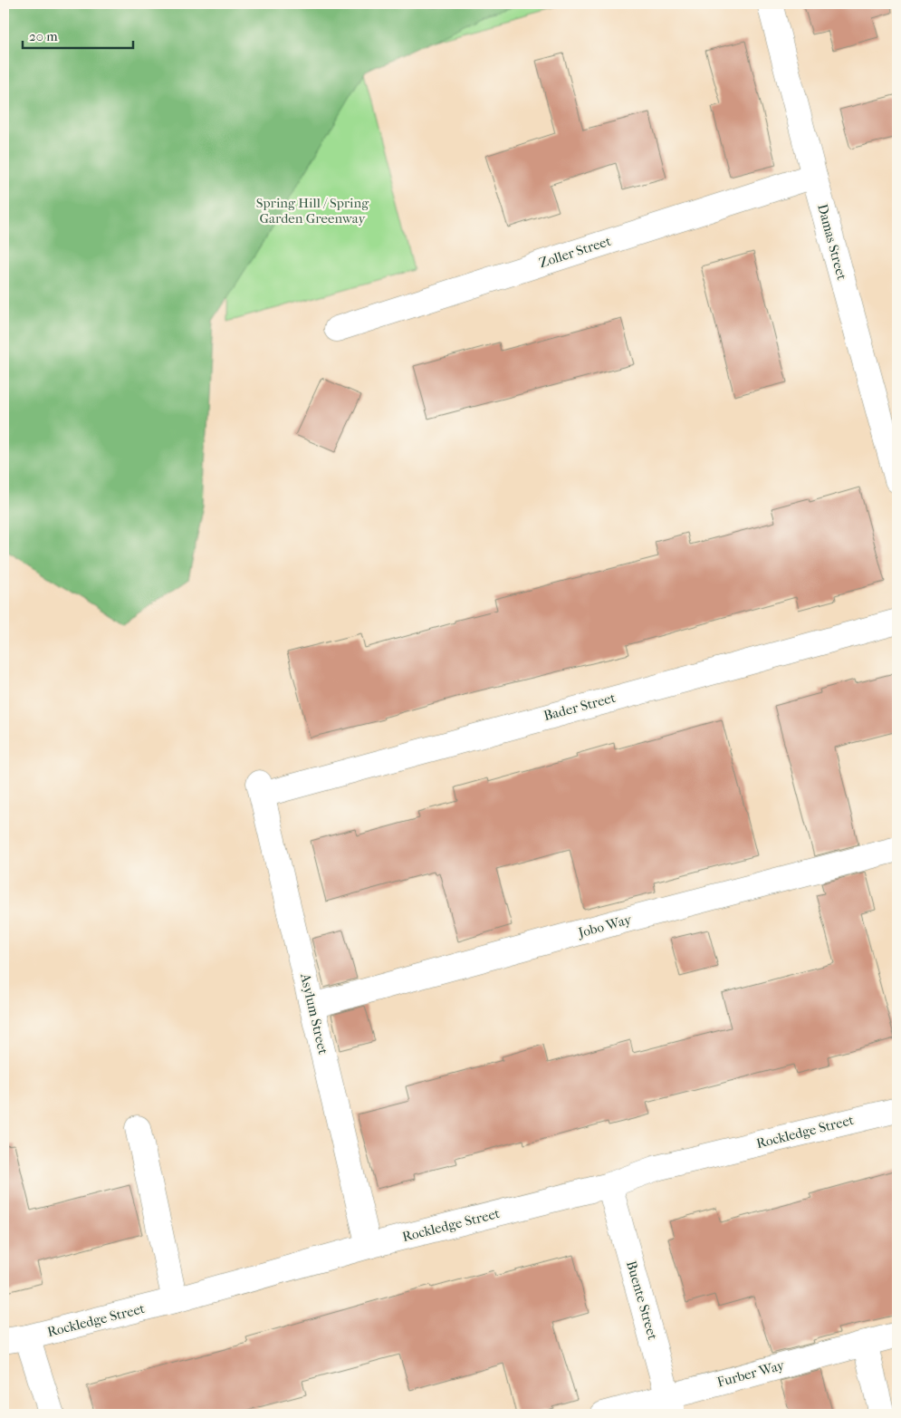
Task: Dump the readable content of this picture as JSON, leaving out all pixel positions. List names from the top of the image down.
{
  "streets": {
    "street": [
      "Damas Street",
      "Zoller Street",
      "Bader Street",
      "Jobo Way",
      "Asylum Street",
      "Rockledge Street",
      "Buente Street",
      "Furber Way"
    ]
  },
  "crossings": [
    ["Damas Street", "Zoller Street"],
    ["Bader Street", "Asylum Street"],
    ["Jobo Way", "Asylum Street"],
    ["Asylum Street", "Rockledge Street"],
    ["Rockledge Street", "Buente Street"],
    ["Buente Street", "Furber Way"]
  ],
  "parks": ["Spring Hill / Spring Garden Greenway"],
  "scale_bar": "20 m"
}
